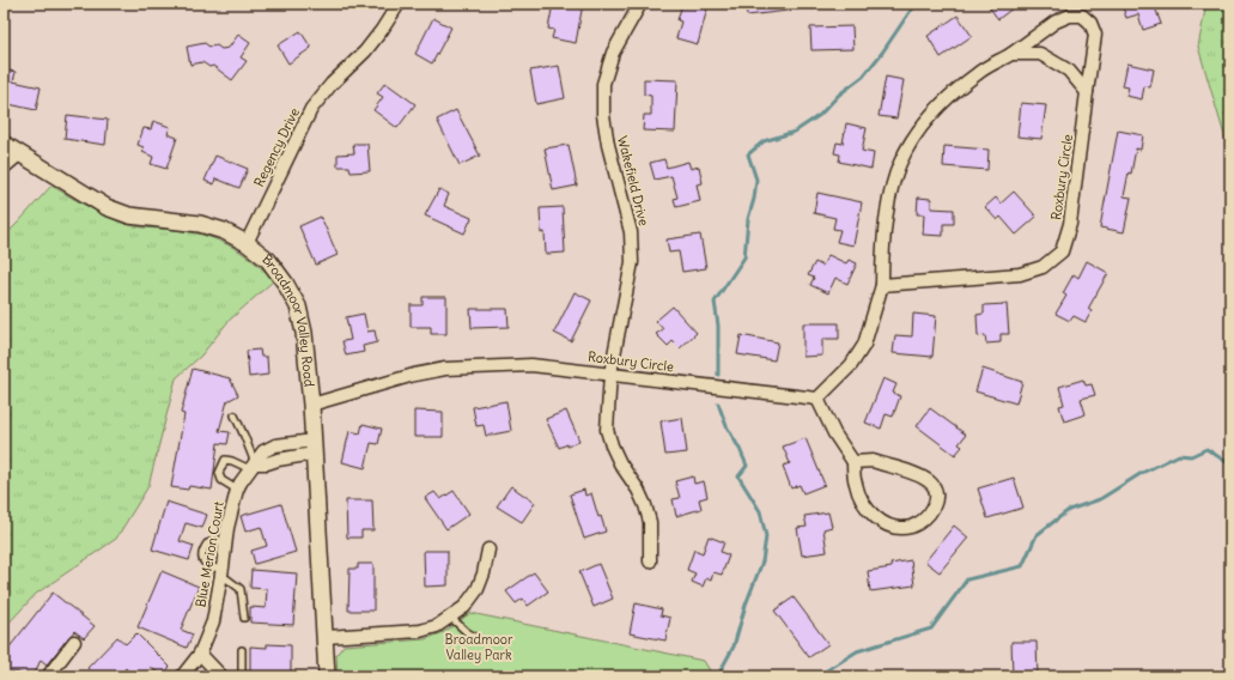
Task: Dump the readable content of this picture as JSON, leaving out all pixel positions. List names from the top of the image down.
{
  "streets": {
    "street": [
      "Regency Drive",
      "Roxbury Circle",
      "Wakefield Drive",
      "Broadmoor Valley Road",
      "Blue Merion Court"
    ]
  },
  "crossings": [
    ["Regency Drive", "Broadmoor Valley Road"],
    ["Roxbury Circle", "Wakefield Drive"],
    ["Roxbury Circle", "Broadmoor Valley Road"]
  ],
  "parks": ["Broadmoor Valley Park"]
}
